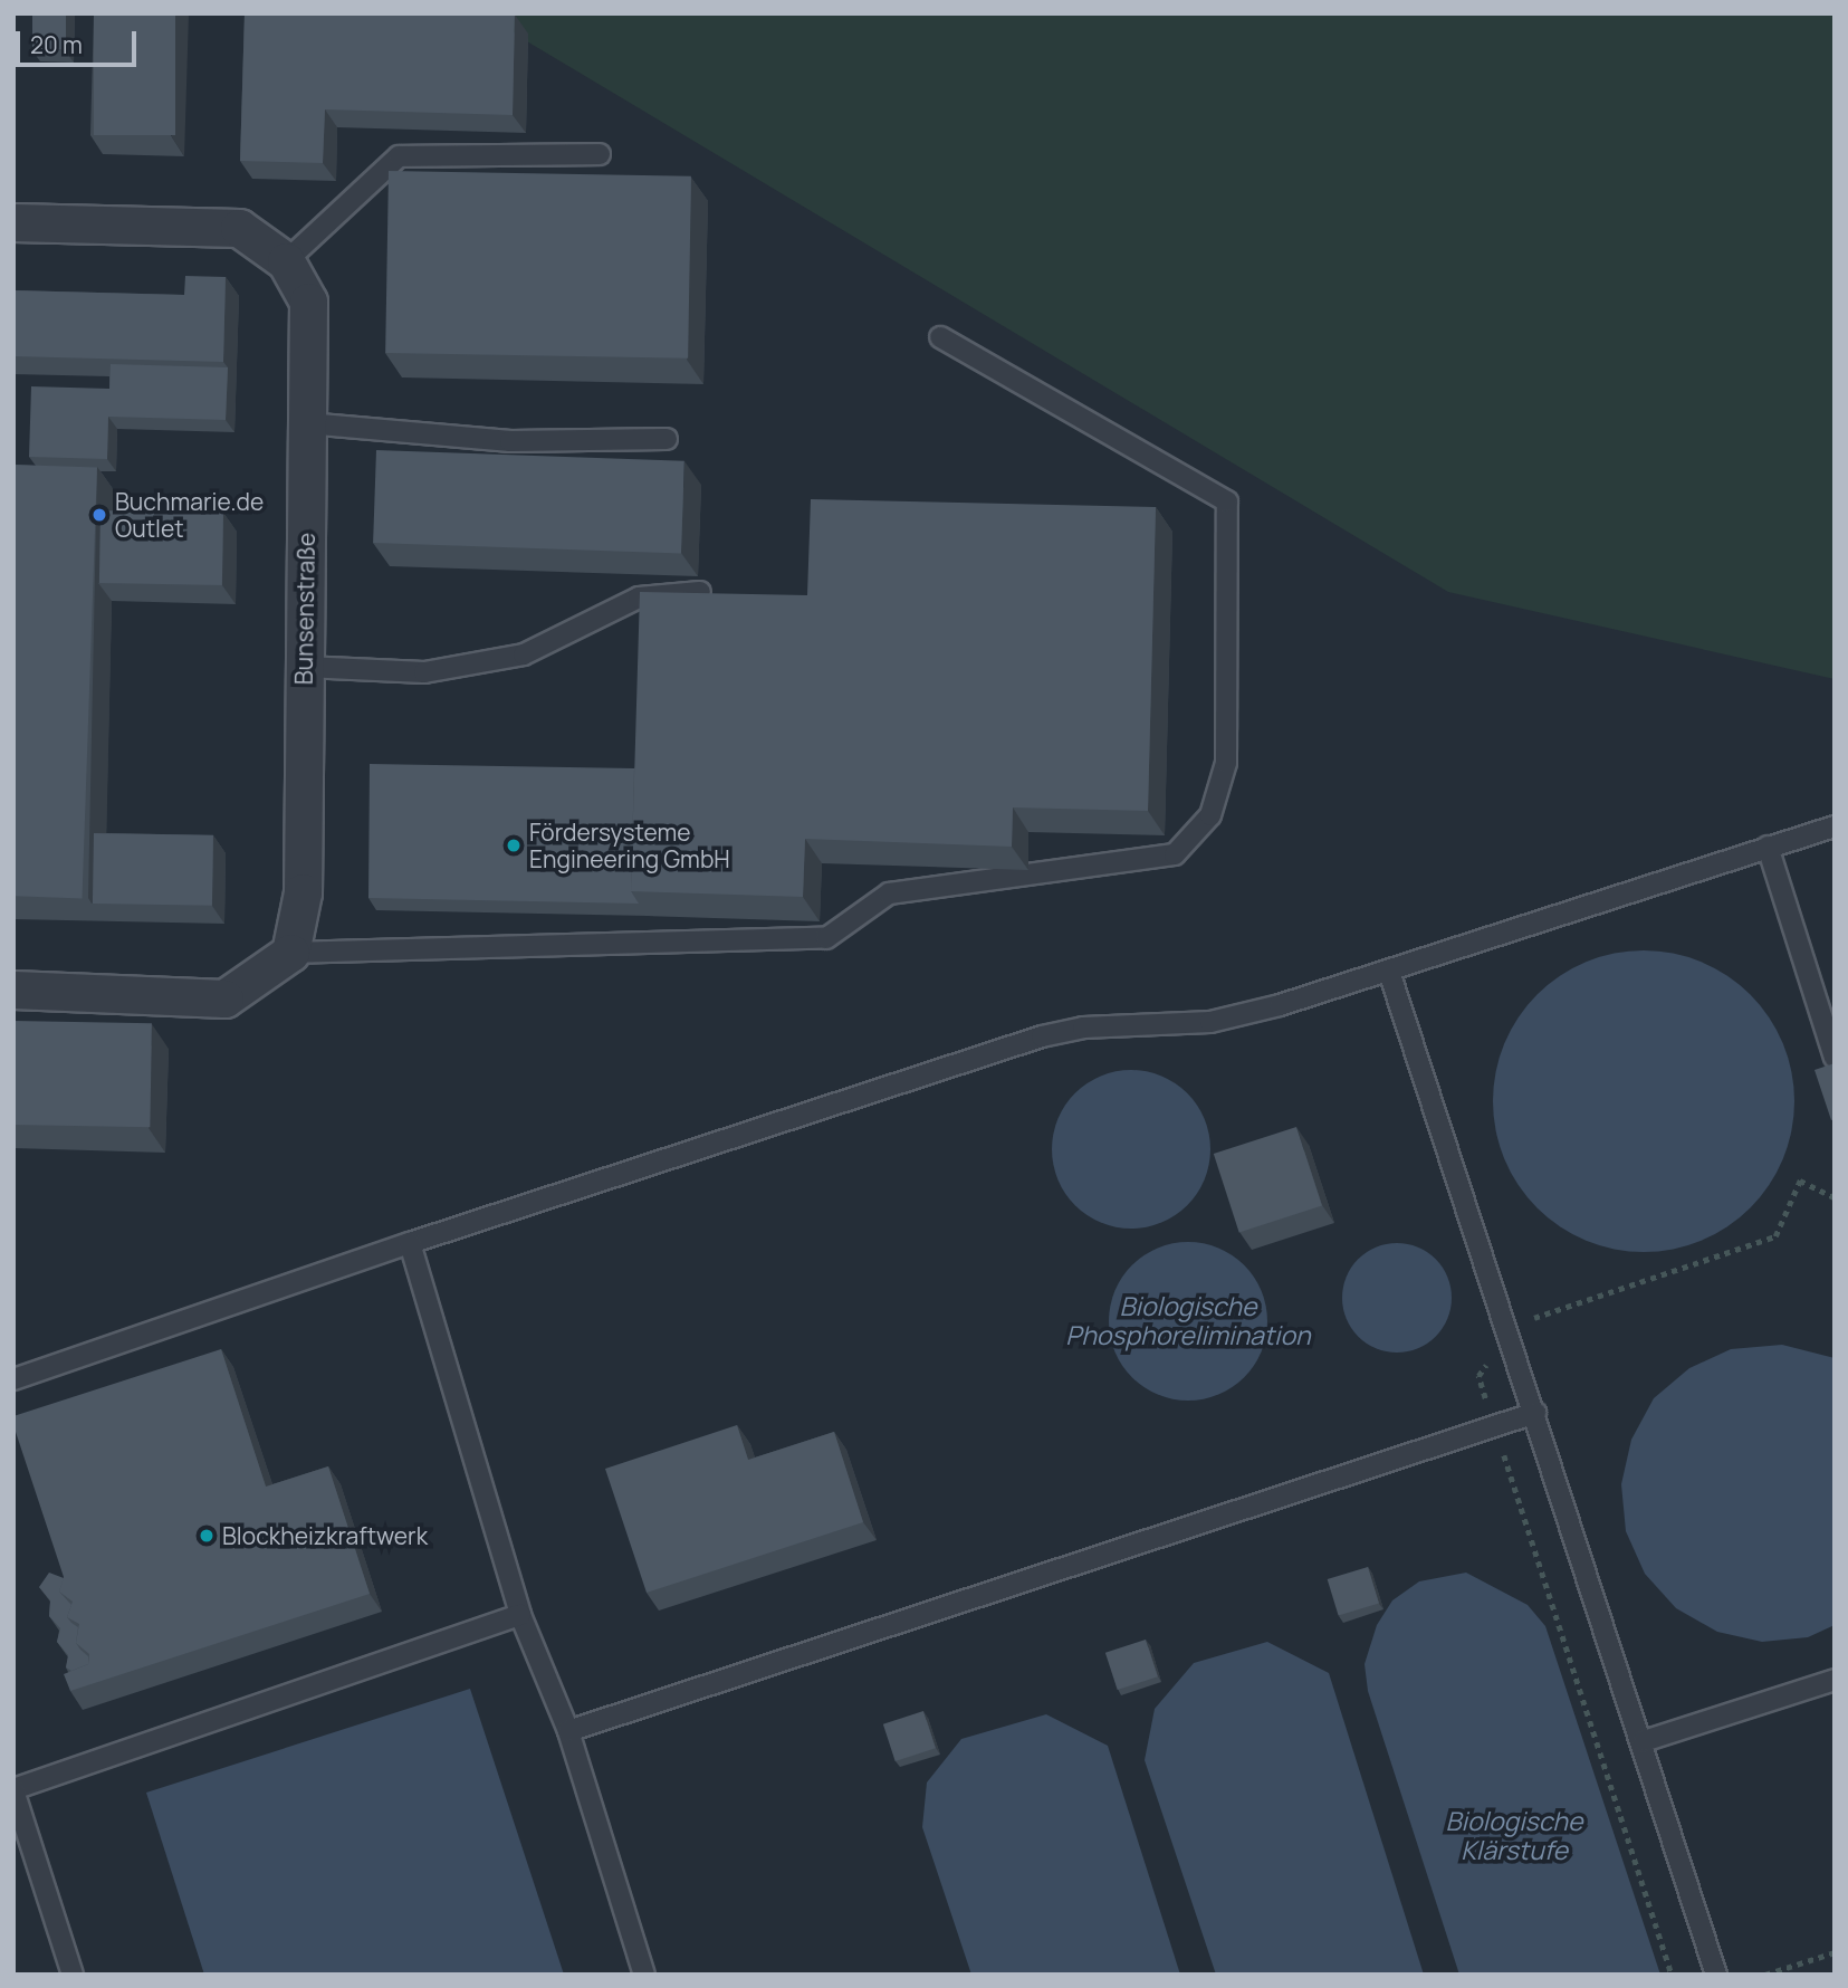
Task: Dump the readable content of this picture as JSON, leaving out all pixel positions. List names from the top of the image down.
{
  "streets": {
    "street": ["Bunsenstraße"]
  },
  "water": ["Biologische Phosphorelimination", "Biologische Klärstufe"],
  "places": ["Buchmarie.de Outlet", "Fördersysteme Engineering GmbH", "Blockheizkraftwerk"],
  "scale_bar": "20 m"
}
